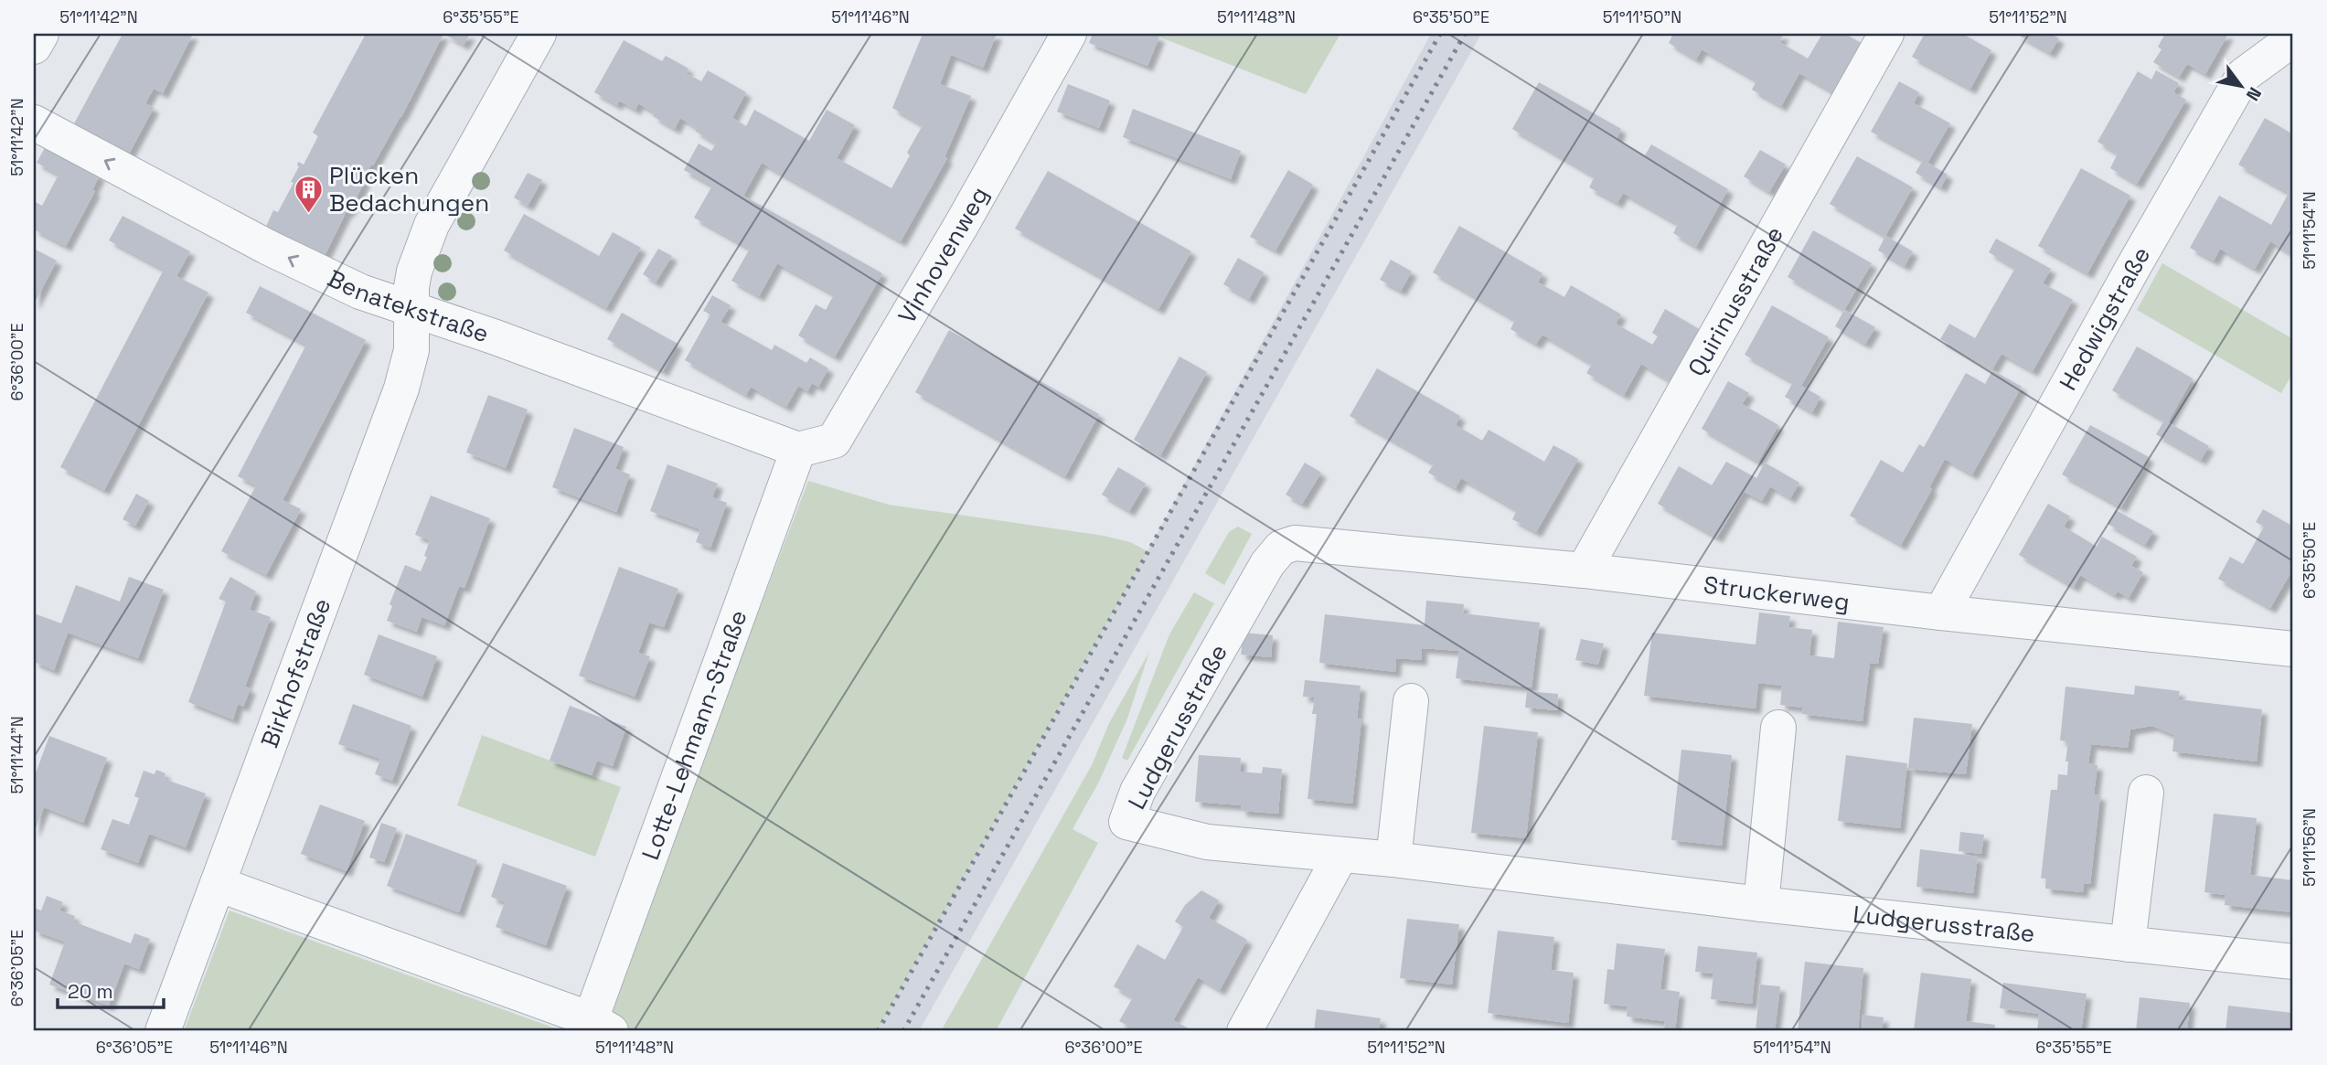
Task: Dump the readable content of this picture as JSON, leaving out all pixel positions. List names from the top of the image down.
{
  "streets": {
    "street": [
      "Vinhovenweg",
      "Quirinusstraße",
      "Benatekstraße",
      "Hedwigstraße",
      "Struckerweg",
      "Birkhofstraße",
      "Ludgerusstraße",
      "Lotte-Lehmann-Straße"
    ]
  },
  "crossings": [
    ["Vinhovenweg", "Benatekstraße"],
    ["Vinhovenweg", "Lotte-Lehmann-Straße"],
    ["Quirinusstraße", "Struckerweg"],
    ["Benatekstraße", "Birkhofstraße"],
    ["Benatekstraße", "Lotte-Lehmann-Straße"],
    ["Hedwigstraße", "Struckerweg"],
    ["Struckerweg", "Ludgerusstraße"],
    ["Birkhofstraße", "Lotte-Lehmann-Straße"]
  ],
  "one_way": ["Benatekstraße"],
  "places": {
    "building": ["Plücken Bedachungen"]
  },
  "scale_bar": "20 m",
  "north": "bottom right",
  "coordinates": [
    "51°11'42\"N",
    "6°35'55\"E",
    "51°11'46\"N",
    "51°11'48\"N",
    "6°35'50\"E",
    "51°11'50\"N",
    "51°11'52\"N",
    "51°11'54\"N",
    "6°36'00\"E",
    "51°11'44\"N",
    "51°11'56\"N",
    "6°36'05\"E"
  ]
}
